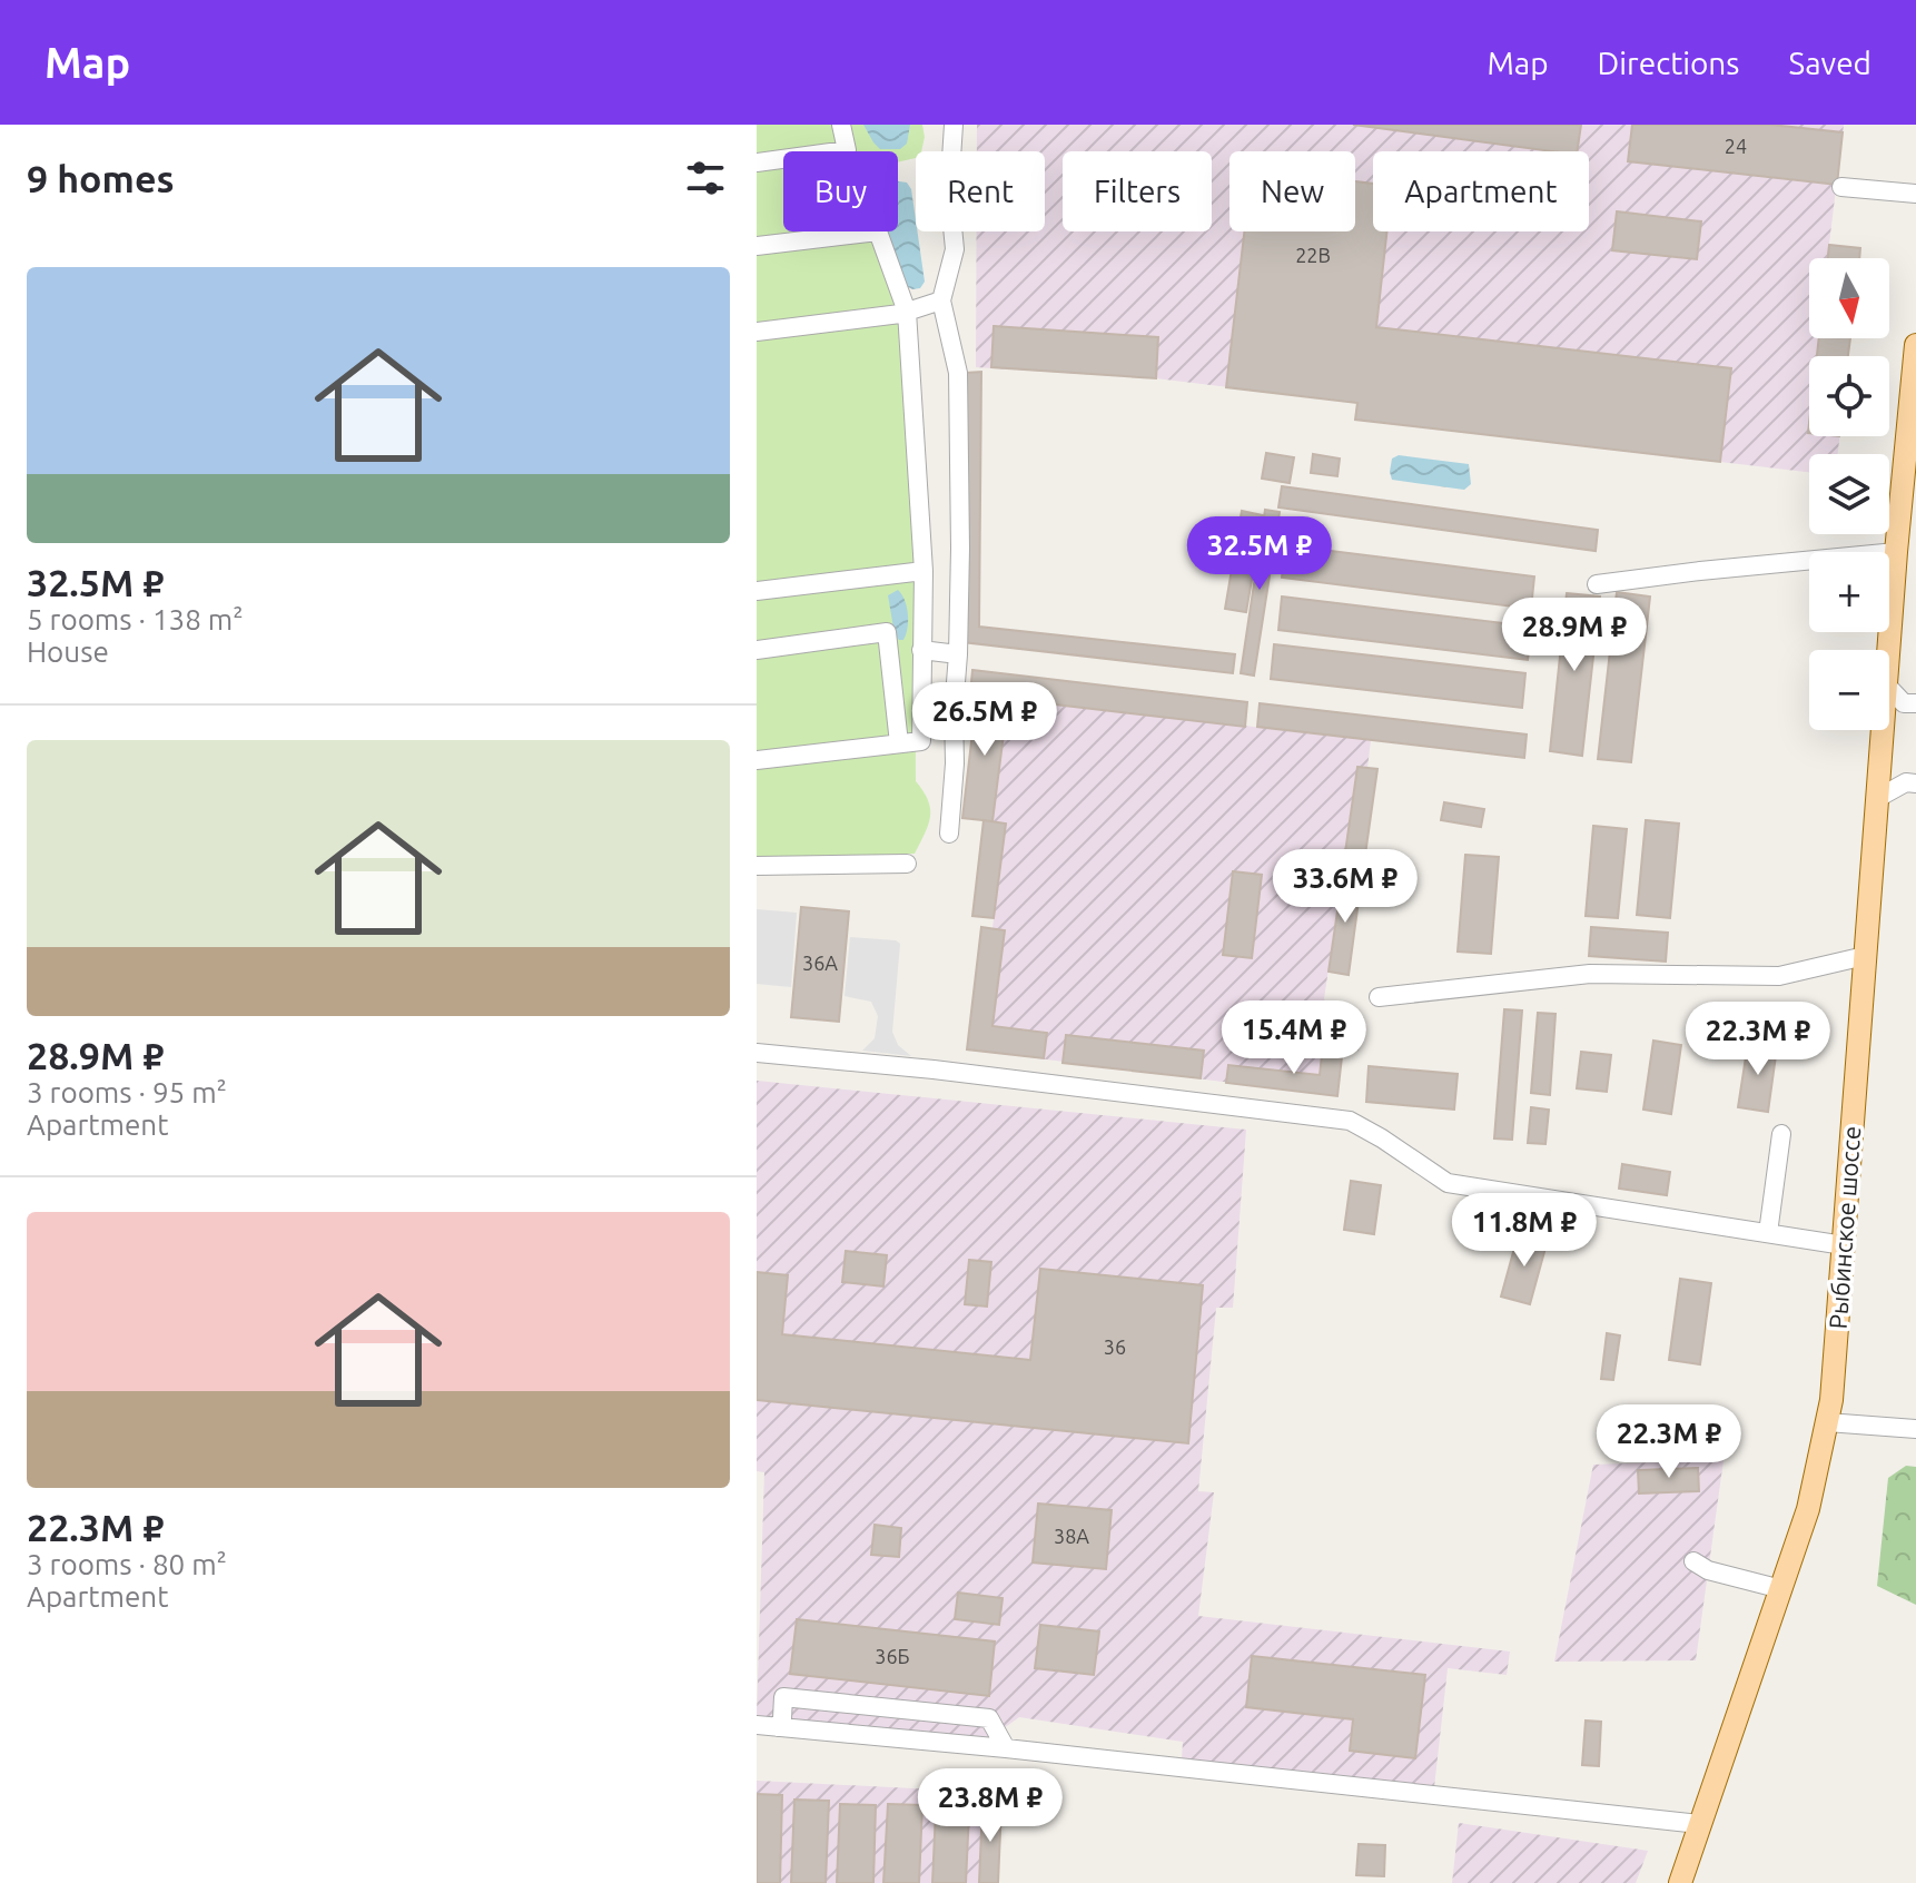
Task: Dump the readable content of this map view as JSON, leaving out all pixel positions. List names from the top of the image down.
{
  "streets": {
    "main road": ["Рыбинское шоссе"]
  },
  "house_numbers": [
    "24",
    "22В",
    "36А",
    "36",
    "38А",
    "36Б"
  ],
  "north": "bottom",
  "page": {
    "header": "Map",
    "nav": ["Map", "Directions", "Saved"],
    "heading": "9 homes",
    "chip": [
      "Buy",
      "Rent",
      "Filters",
      "New",
      "Apartment"
    ],
    "list": [
      {
        "name": "32.5M ₽",
        "note": "5 rooms · 138 m² · House"
      },
      {
        "name": "28.9M ₽",
        "note": "3 rooms · 95 m² · Apartment"
      },
      {
        "name": "22.3M ₽",
        "note": "3 rooms · 80 m² · Apartment"
      }
    ],
    "map_buttons": ["+", "−"],
    "price": [
      "32.5M ₽",
      "28.9M ₽",
      "26.5M ₽",
      "33.6M ₽",
      "15.4M ₽",
      "22.3M ₽",
      "11.8M ₽",
      "22.3M ₽",
      "23.8M ₽"
    ]
  }
}
